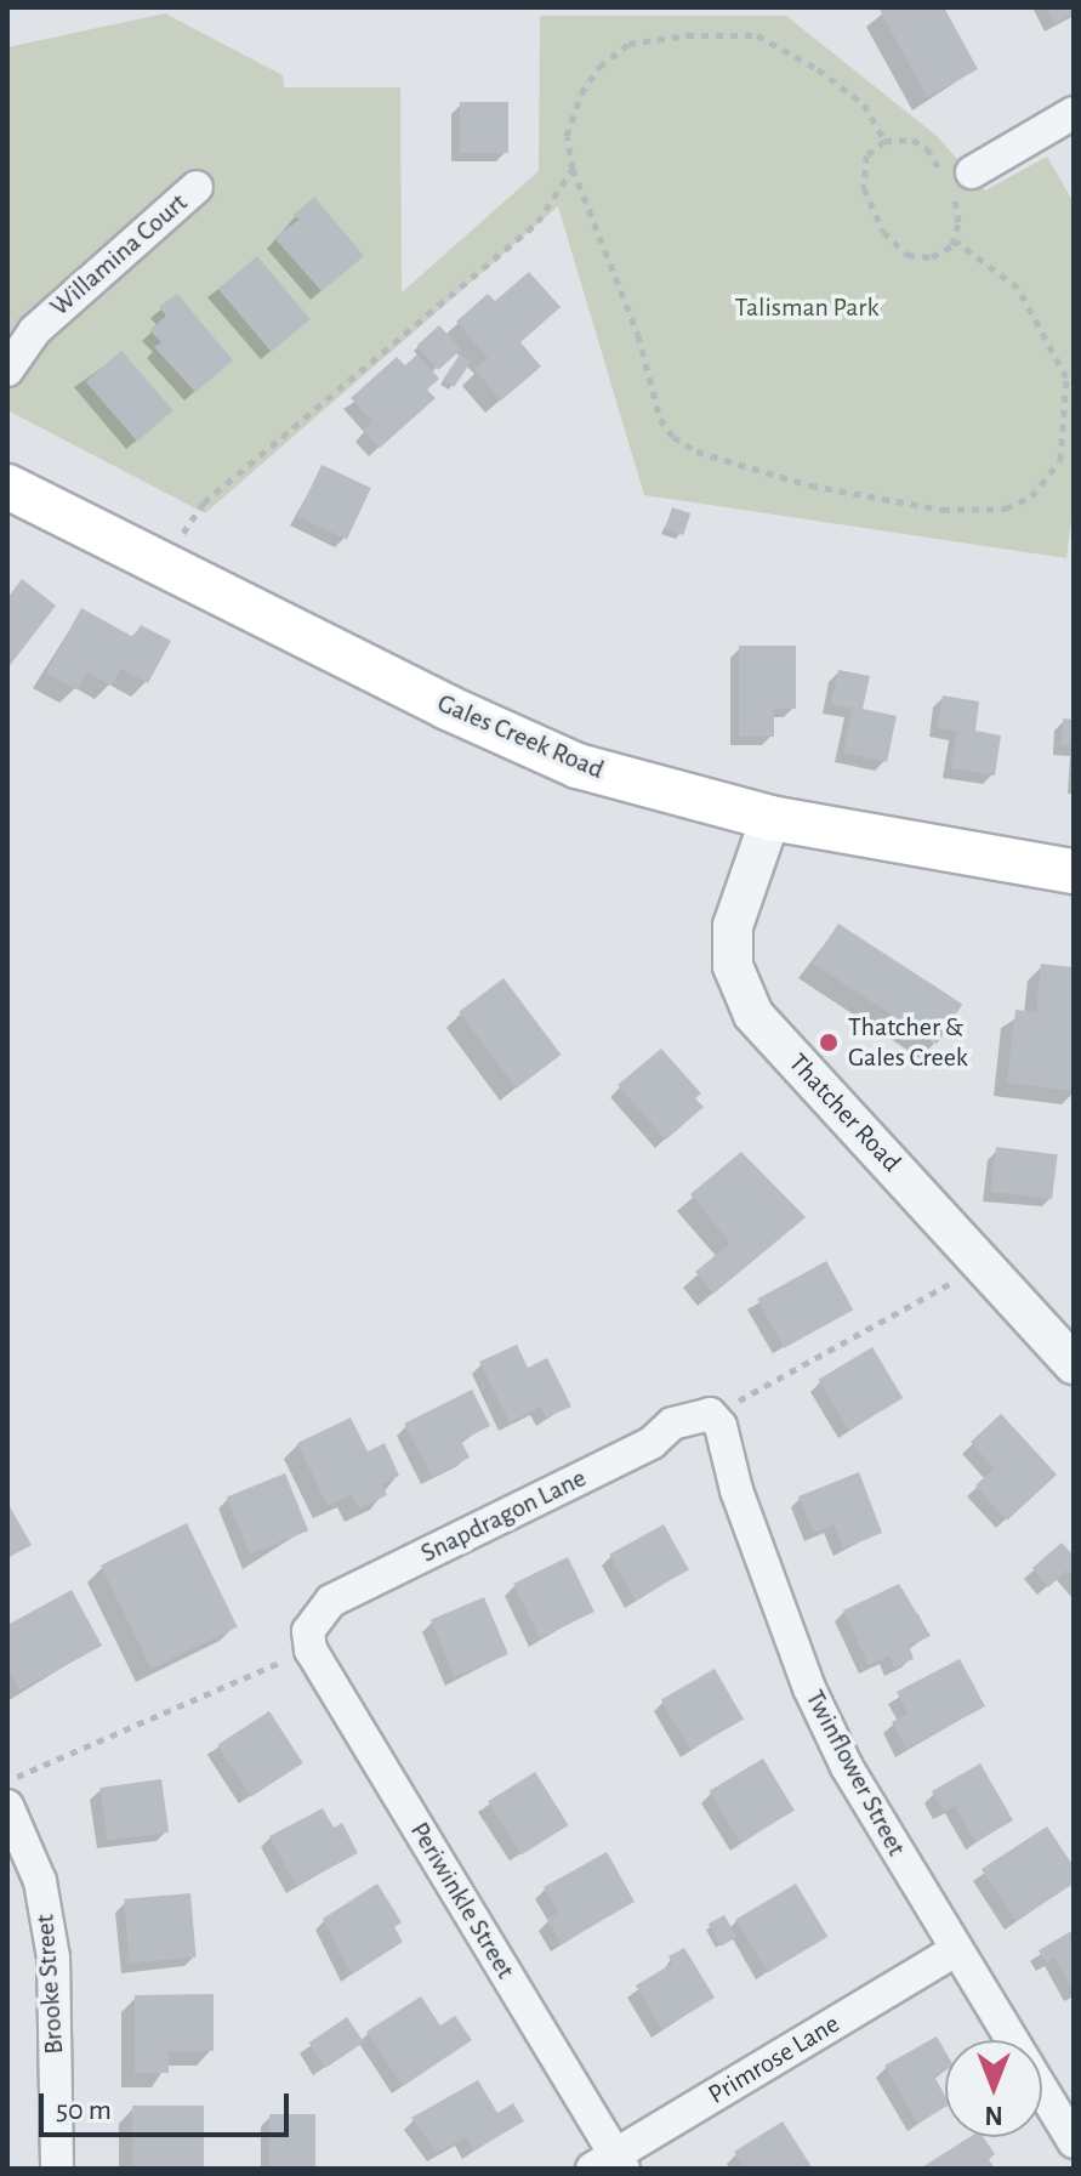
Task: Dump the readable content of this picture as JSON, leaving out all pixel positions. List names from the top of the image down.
{
  "streets": {
    "main road": ["Gales Creek Road"],
    "street": [
      "Willamina Court",
      "Thatcher Road",
      "Snapdragon Lane",
      "Twinflower Street",
      "Periwinkle Street",
      "Brooke Street",
      "Primrose Lane"
    ]
  },
  "crossings": [
    ["Gales Creek Road", "Thatcher Road"],
    ["Snapdragon Lane", "Twinflower Street"],
    ["Snapdragon Lane", "Periwinkle Street"],
    ["Twinflower Street", "Primrose Lane"],
    ["Periwinkle Street", "Primrose Lane"]
  ],
  "parks": ["Talisman Park"],
  "places": ["Thatcher & Gales Creek"],
  "scale_bar": "50 m",
  "north": "bottom"
}
